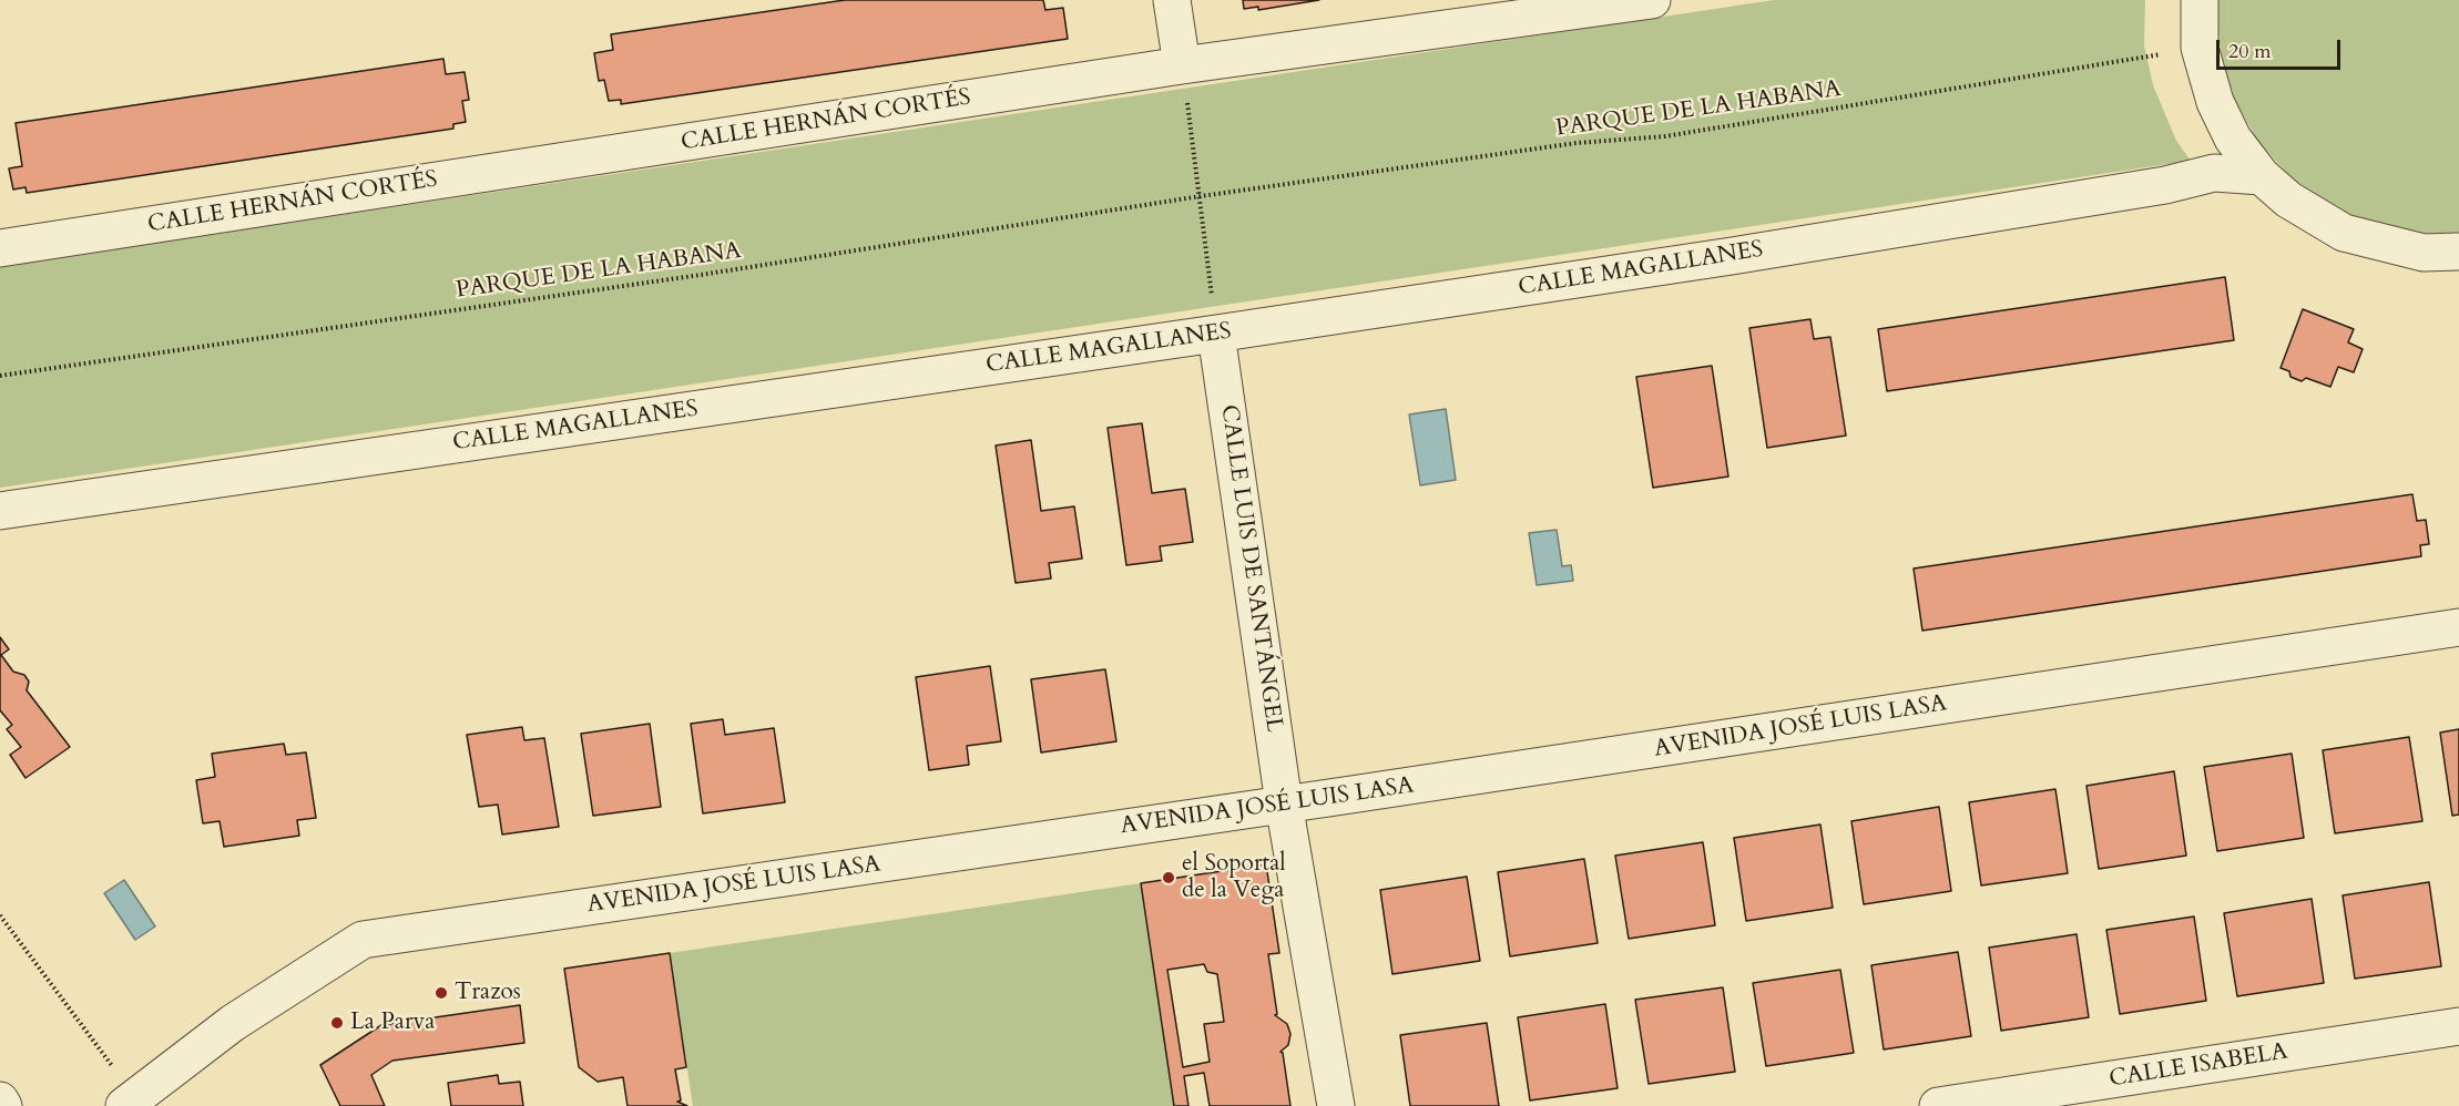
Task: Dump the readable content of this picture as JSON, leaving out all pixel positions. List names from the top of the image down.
{
  "streets": {
    "street": [
      "CALLE HERNÁN CORTÉS",
      "CALLE MAGALLANES",
      "CALLE LUIS DE SANTÁNGEL",
      "AVENIDA JOSÉ LUIS LASA",
      "CALLE ISABELA"
    ],
    "path": ["PARQUE DE LA HABANA"]
  },
  "crossings": [
    ["CALLE MAGALLANES", "CALLE LUIS DE SANTÁNGEL"],
    ["CALLE LUIS DE SANTÁNGEL", "AVENIDA JOSÉ LUIS LASA"]
  ],
  "places": ["el Soportal de la Vega", "Trazos", "La Parva"],
  "scale_bar": "20 m"
}
